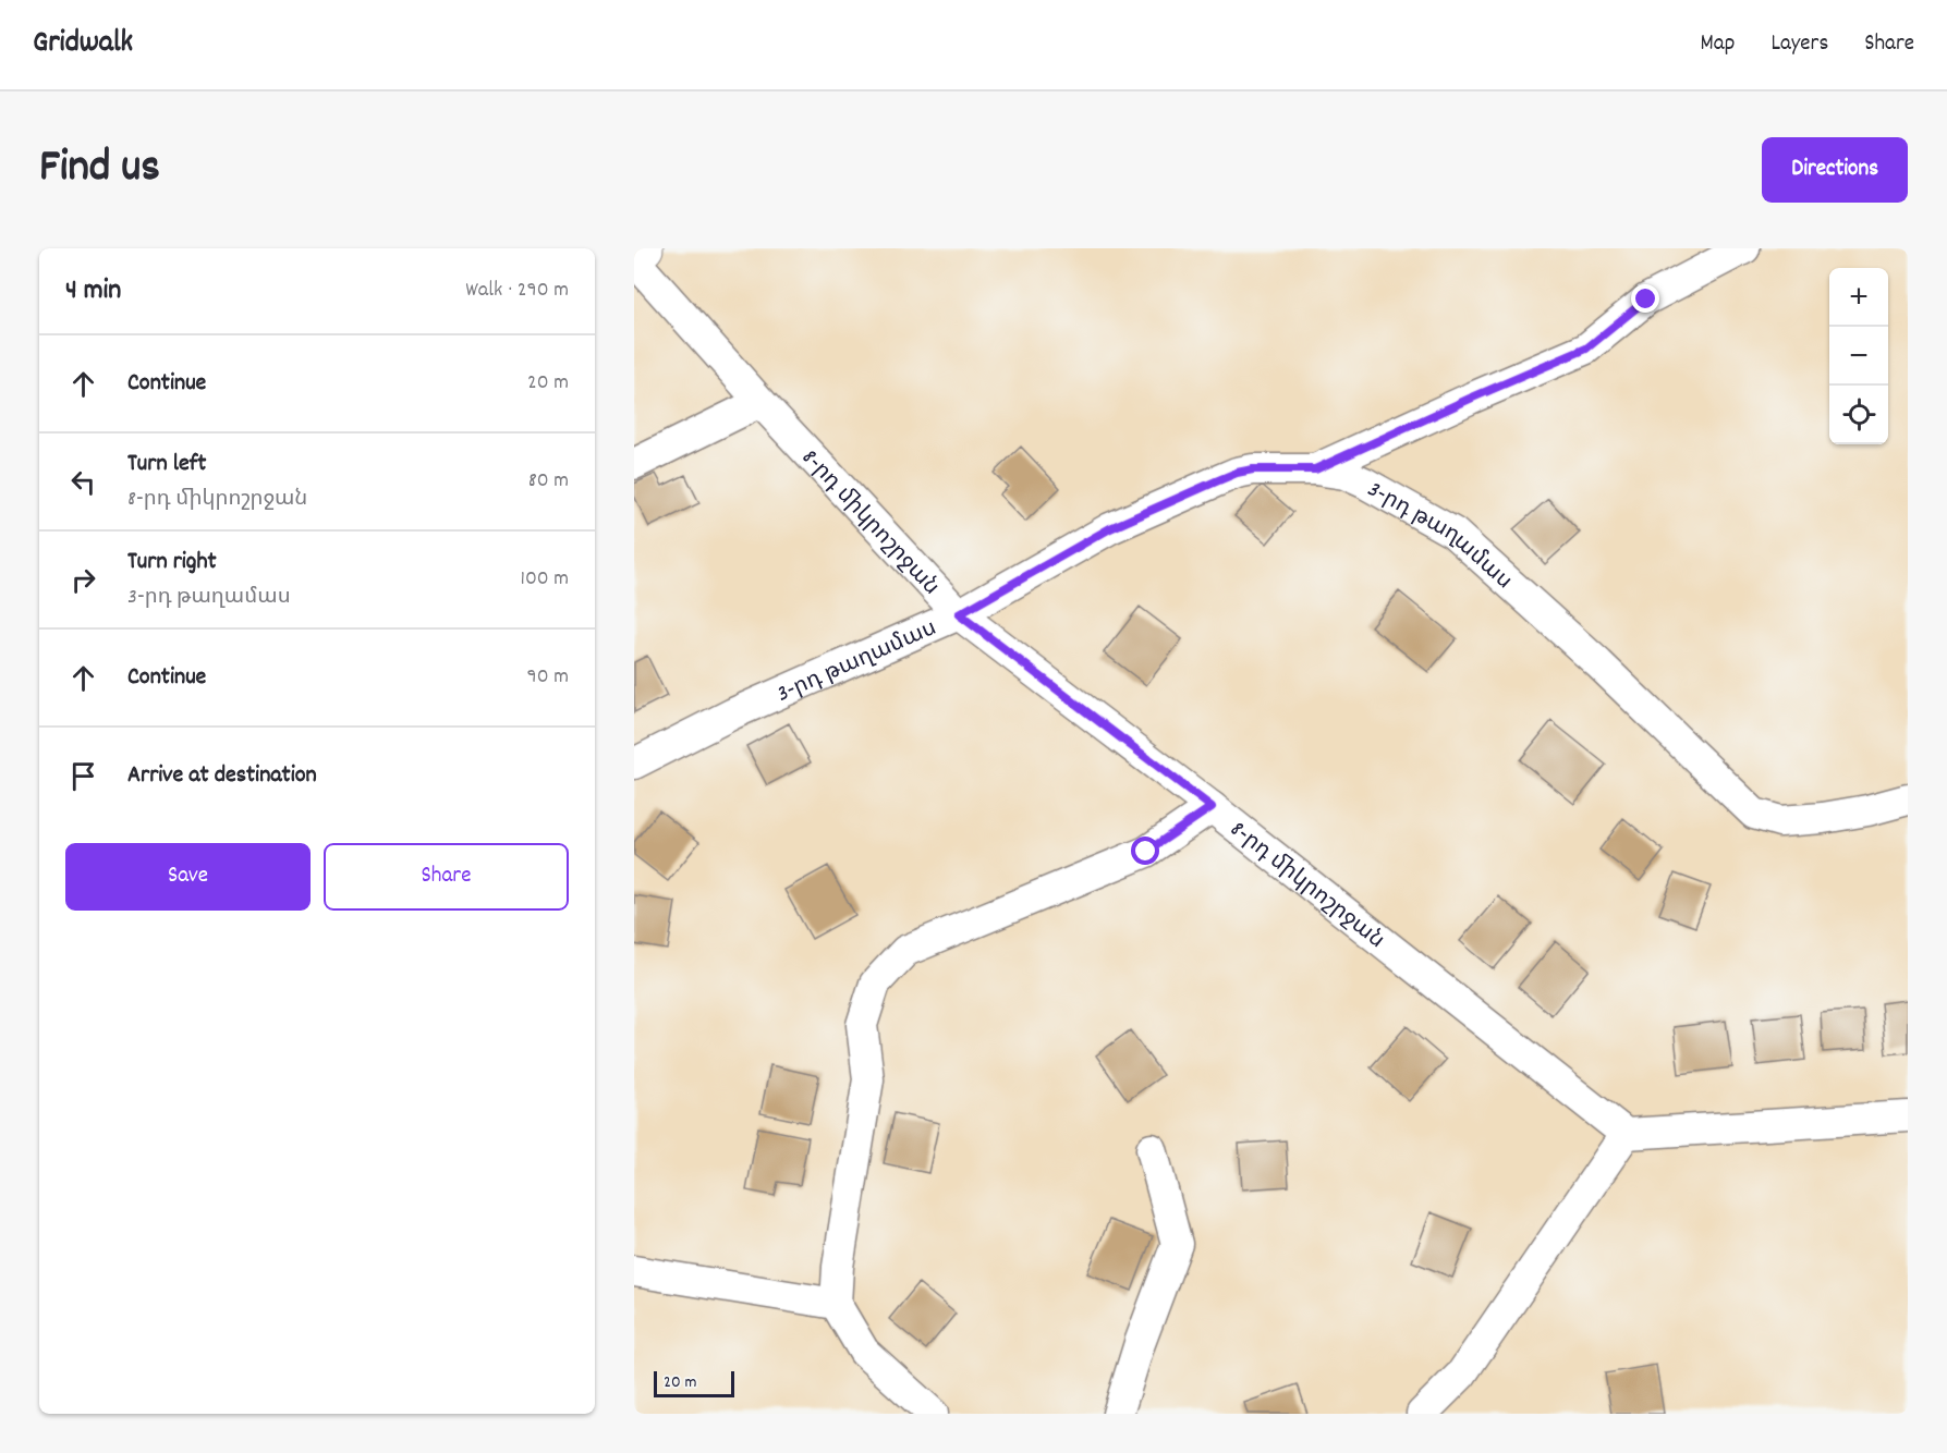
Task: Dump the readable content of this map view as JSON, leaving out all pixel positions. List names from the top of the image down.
{
  "streets": {
    "street": ["8-րդ միկրոշրջան", "3-րդ թաղամաս"]
  },
  "crossings": [
    ["8-րդ միկրոշրջան", "3-րդ թաղամաս"]
  ],
  "scale_bar": "20 m",
  "page": {
    "header": "Gridwalk",
    "nav": ["Map", "Layers", "Share"],
    "title": "Find us",
    "buttons": [
      "Directions",
      ["Save", "Share"]
    ],
    "heading": ["4 min", "Walk · 290 m"],
    "map_buttons": ["+", "−"],
    "list": [
      ["Continue", "20 m"],
      ["Turn left", "8-րդ միկրոշրջան", "80 m"],
      ["Turn right", "3-րդ թաղամաս", "100 m"],
      ["Continue", "90 m"],
      "Arrive at destination"
    ],
    "scale": "20 m"
  }
}
